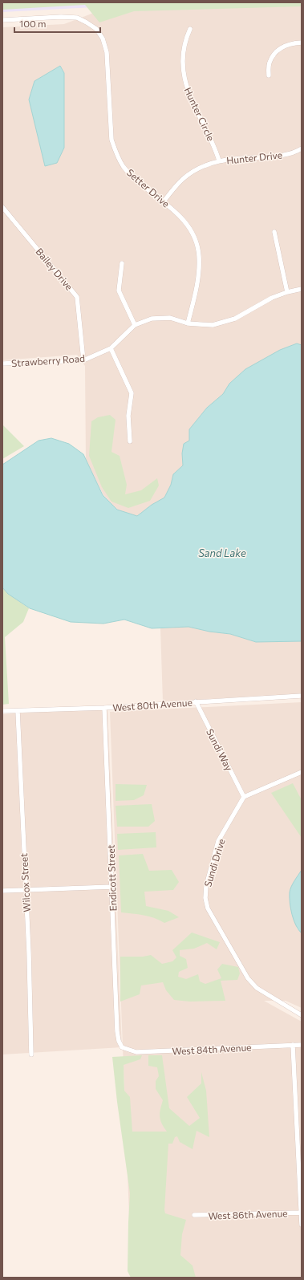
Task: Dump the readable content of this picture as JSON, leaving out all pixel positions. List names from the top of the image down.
{
  "streets": {
    "street": [
      "Hunter Circle",
      "Hunter Drive",
      "Setter Drive",
      "Bailey Drive",
      "Strawberry Road",
      "West 80th Avenue",
      "Sundi Way",
      "Sundi Drive",
      "Endicott Street",
      "Wilcox Street",
      "West 84th Avenue",
      "West 86th Avenue"
    ]
  },
  "crossings": [
    ["Hunter Circle", "Hunter Drive"],
    ["Hunter Drive", "Setter Drive"],
    ["Bailey Drive", "Strawberry Road"],
    ["West 80th Avenue", "Sundi Way"],
    ["West 80th Avenue", "Endicott Street"],
    ["West 80th Avenue", "Wilcox Street"],
    ["Sundi Way", "Sundi Drive"],
    ["Endicott Street", "West 84th Avenue"]
  ],
  "water": ["Sand Lake"],
  "scale_bar": "100 m"
}
